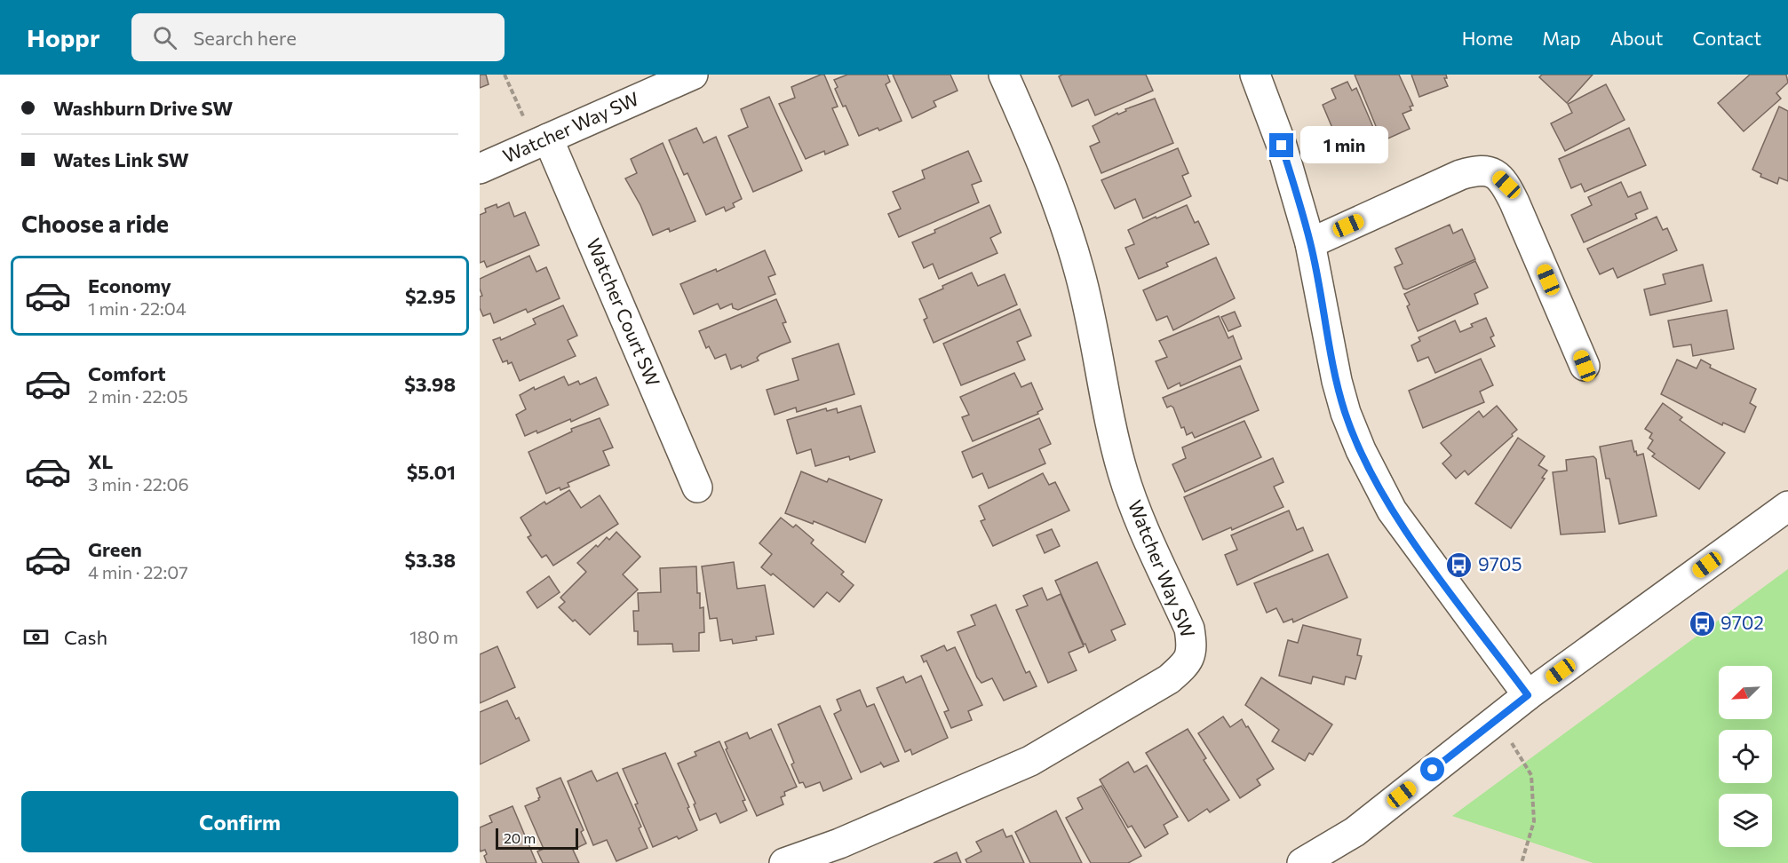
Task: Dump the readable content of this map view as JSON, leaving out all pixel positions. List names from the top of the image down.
{
  "streets": {
    "street": ["Watcher Way SW", "Watcher Court SW"]
  },
  "crossings": [
    ["Watcher Way SW", "Watcher Court SW"]
  ],
  "places": {
    "bus stop": ["9705", "9702"]
  },
  "scale_bar": "20 m",
  "north": "bottom left",
  "page": {
    "header": "Hoppr",
    "search": "Search here",
    "nav": [
      "Home",
      "Map",
      "About",
      "Contact"
    ],
    "banner": ["Washburn Drive SW", "Wates Link SW"],
    "bubble": "1 min",
    "heading": "Choose a ride",
    "list": [
      {
        "name": "Economy",
        "note": "1 min · 22:04",
        "value": "$2.95"
      },
      {
        "name": "Comfort",
        "note": "2 min · 22:05",
        "value": "$3.98"
      },
      {
        "name": "XL",
        "note": "3 min · 22:06",
        "value": "$5.01"
      },
      {
        "name": "Green",
        "note": "4 min · 22:07",
        "value": "$3.38"
      }
    ],
    "pay": ["Cash", "180 m"],
    "buttons": "Confirm",
    "scale": "20 m"
  }
}
